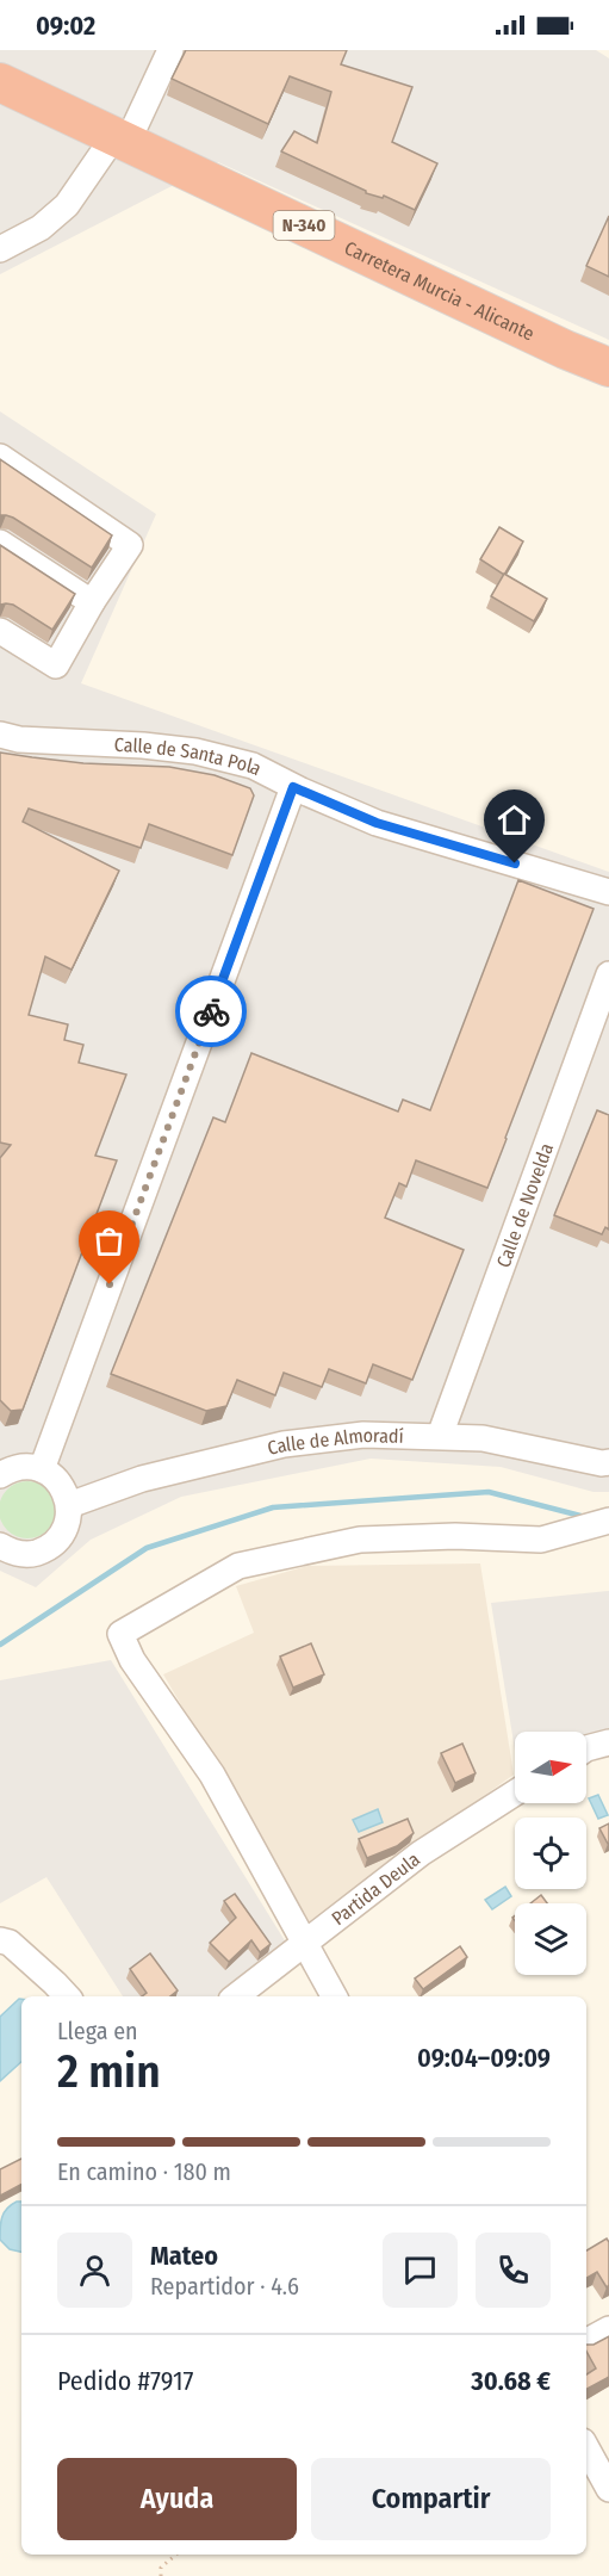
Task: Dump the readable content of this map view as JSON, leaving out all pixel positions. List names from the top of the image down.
{
  "streets": {
    "highway": ["N-340", "Carretera Murcia - Alicante"],
    "street": [
      "Calle de Santa Pola",
      "Calle de Novelda",
      "Calle de Almoradí",
      "Partida Deula"
    ]
  },
  "crossings": [
    ["Calle de Novelda", "Calle de Almoradí"]
  ],
  "north": "right",
  "page": {
    "status": "09:02",
    "heading": ["2 min", "Llega en", "09:04–09:09"],
    "panel": [
      "Mateo",
      "Repartidor · 4.6",
      "Pedido #7917",
      "30.68 €"
    ],
    "bar": "En camino · 180 m",
    "buttons": ["Ayuda", "Compartir"]
  }
}
